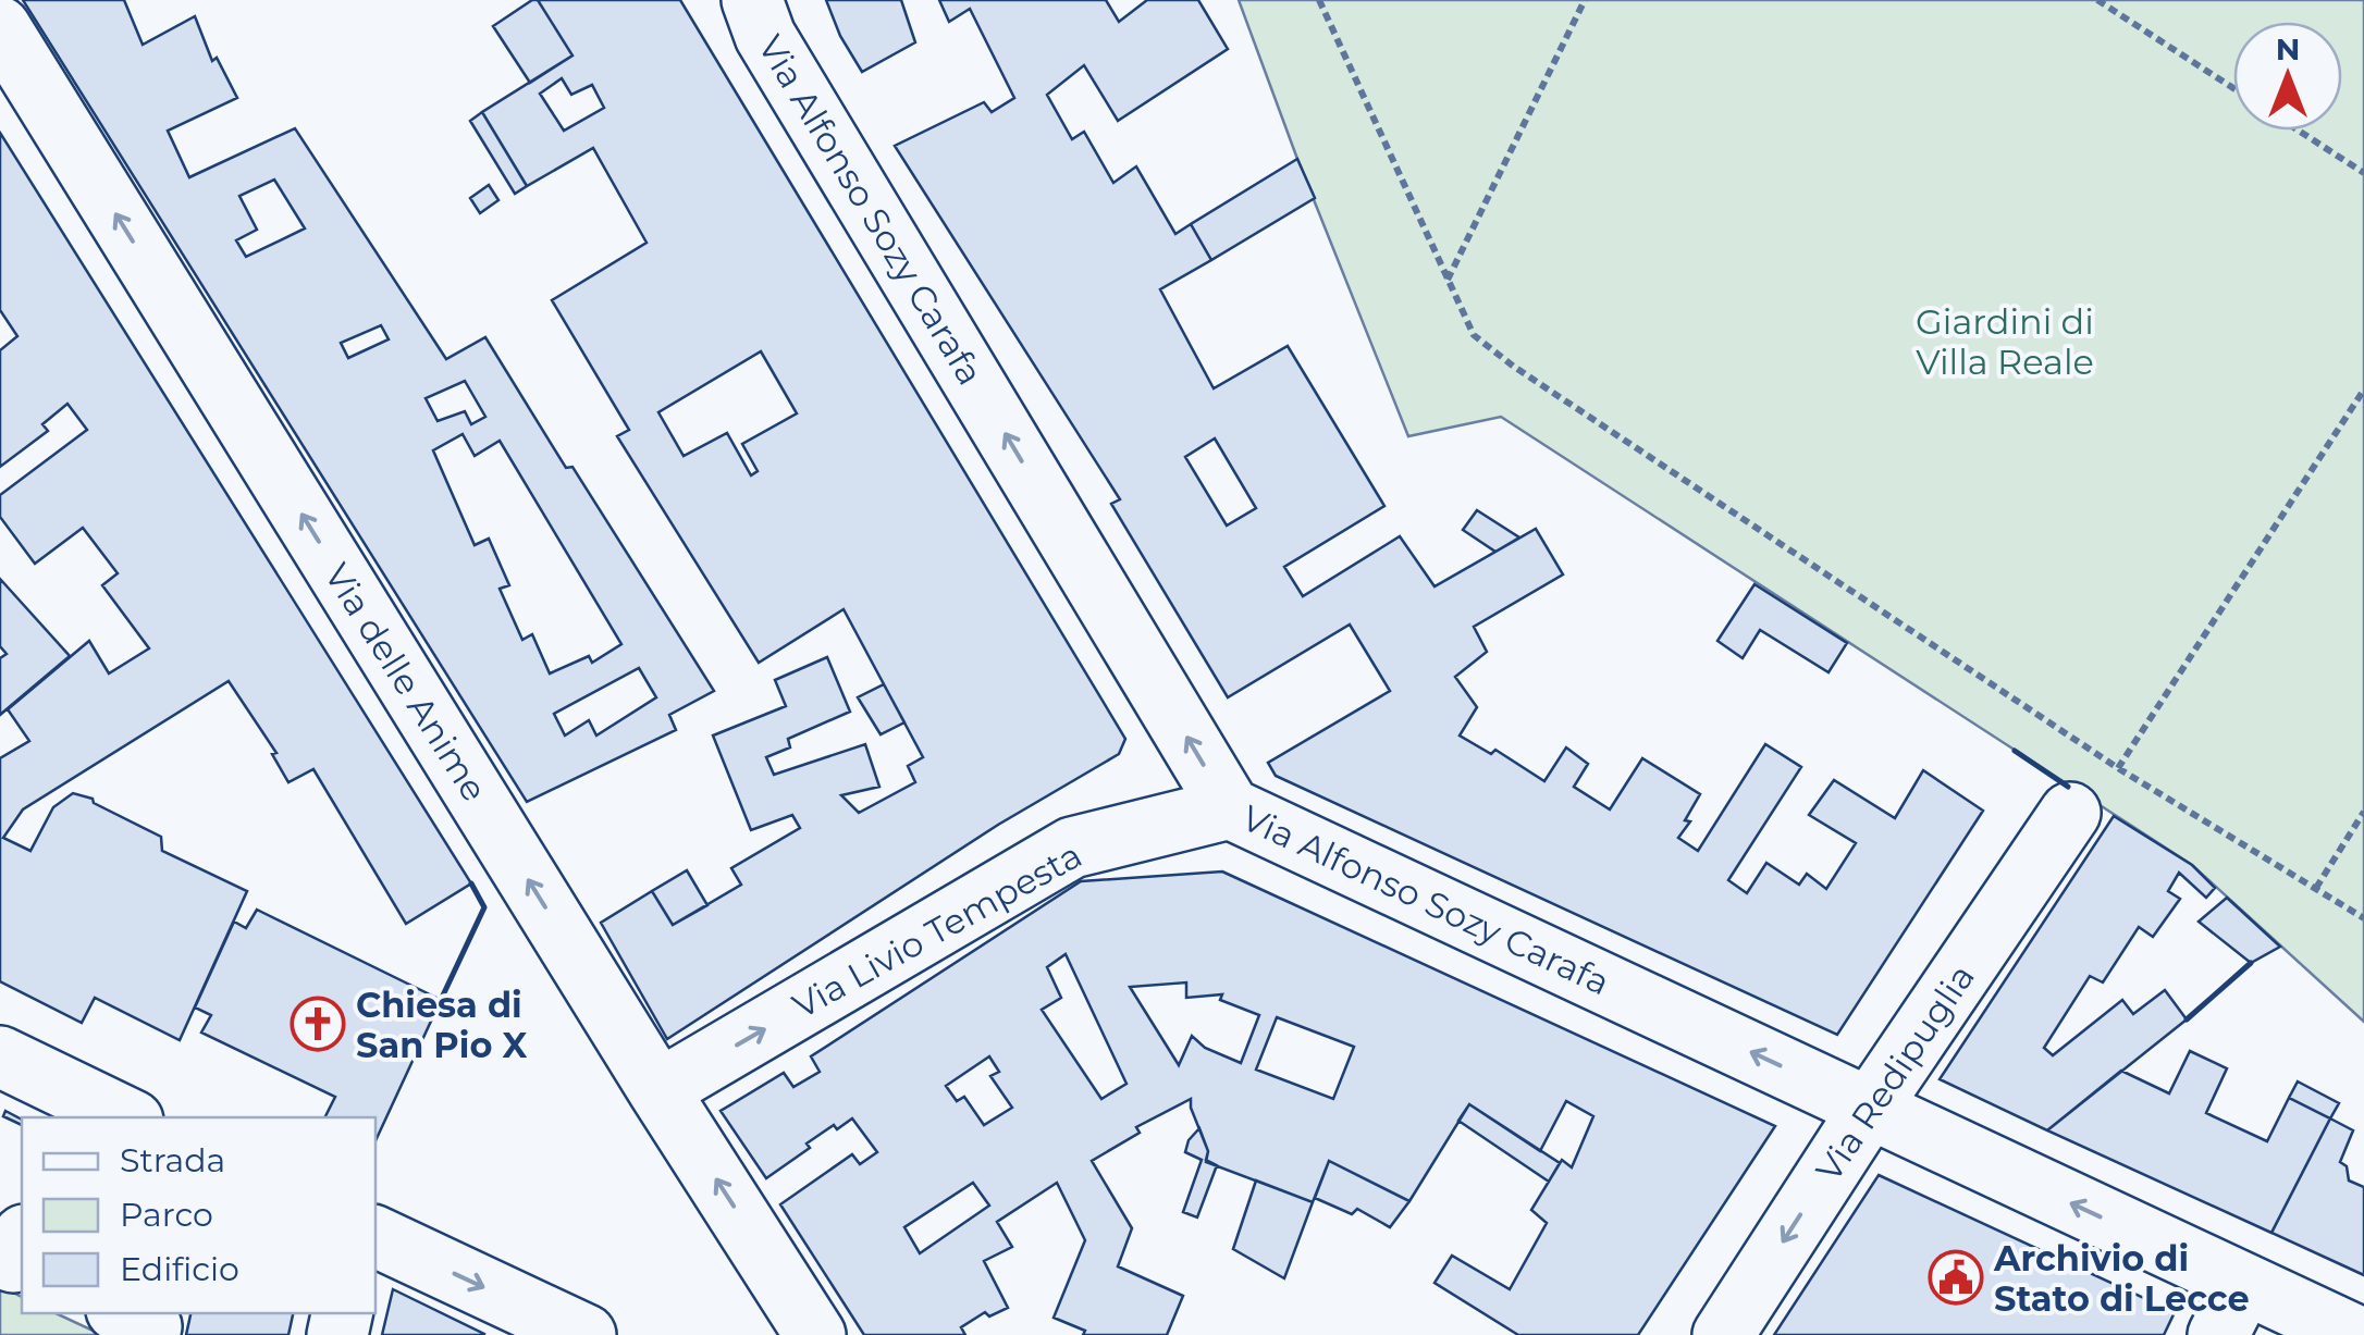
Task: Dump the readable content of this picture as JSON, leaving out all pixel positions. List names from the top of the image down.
{
  "streets": {
    "street": [
      "Via Alfonso Sozy Carafa",
      "Via delle Anime",
      "Via Livio Tempesta",
      "Via Redipuglia"
    ]
  },
  "crossings": [
    ["Via Alfonso Sozy Carafa", "Via Livio Tempesta"],
    ["Via Alfonso Sozy Carafa", "Via Redipuglia"],
    ["Via delle Anime", "Via Livio Tempesta"]
  ],
  "one_way": [
    "Via Alfonso Sozy Carafa",
    "Via delle Anime",
    "Via Livio Tempesta",
    "Via Redipuglia"
  ],
  "parks": ["Giardini di Villa Reale"],
  "places": {
    "church": ["Chiesa di San Pio X"],
    "public building": ["Archivio di Stato di Lecce"]
  },
  "legend": ["Strada", "Parco", "Edificio"],
  "north": "top"
}
